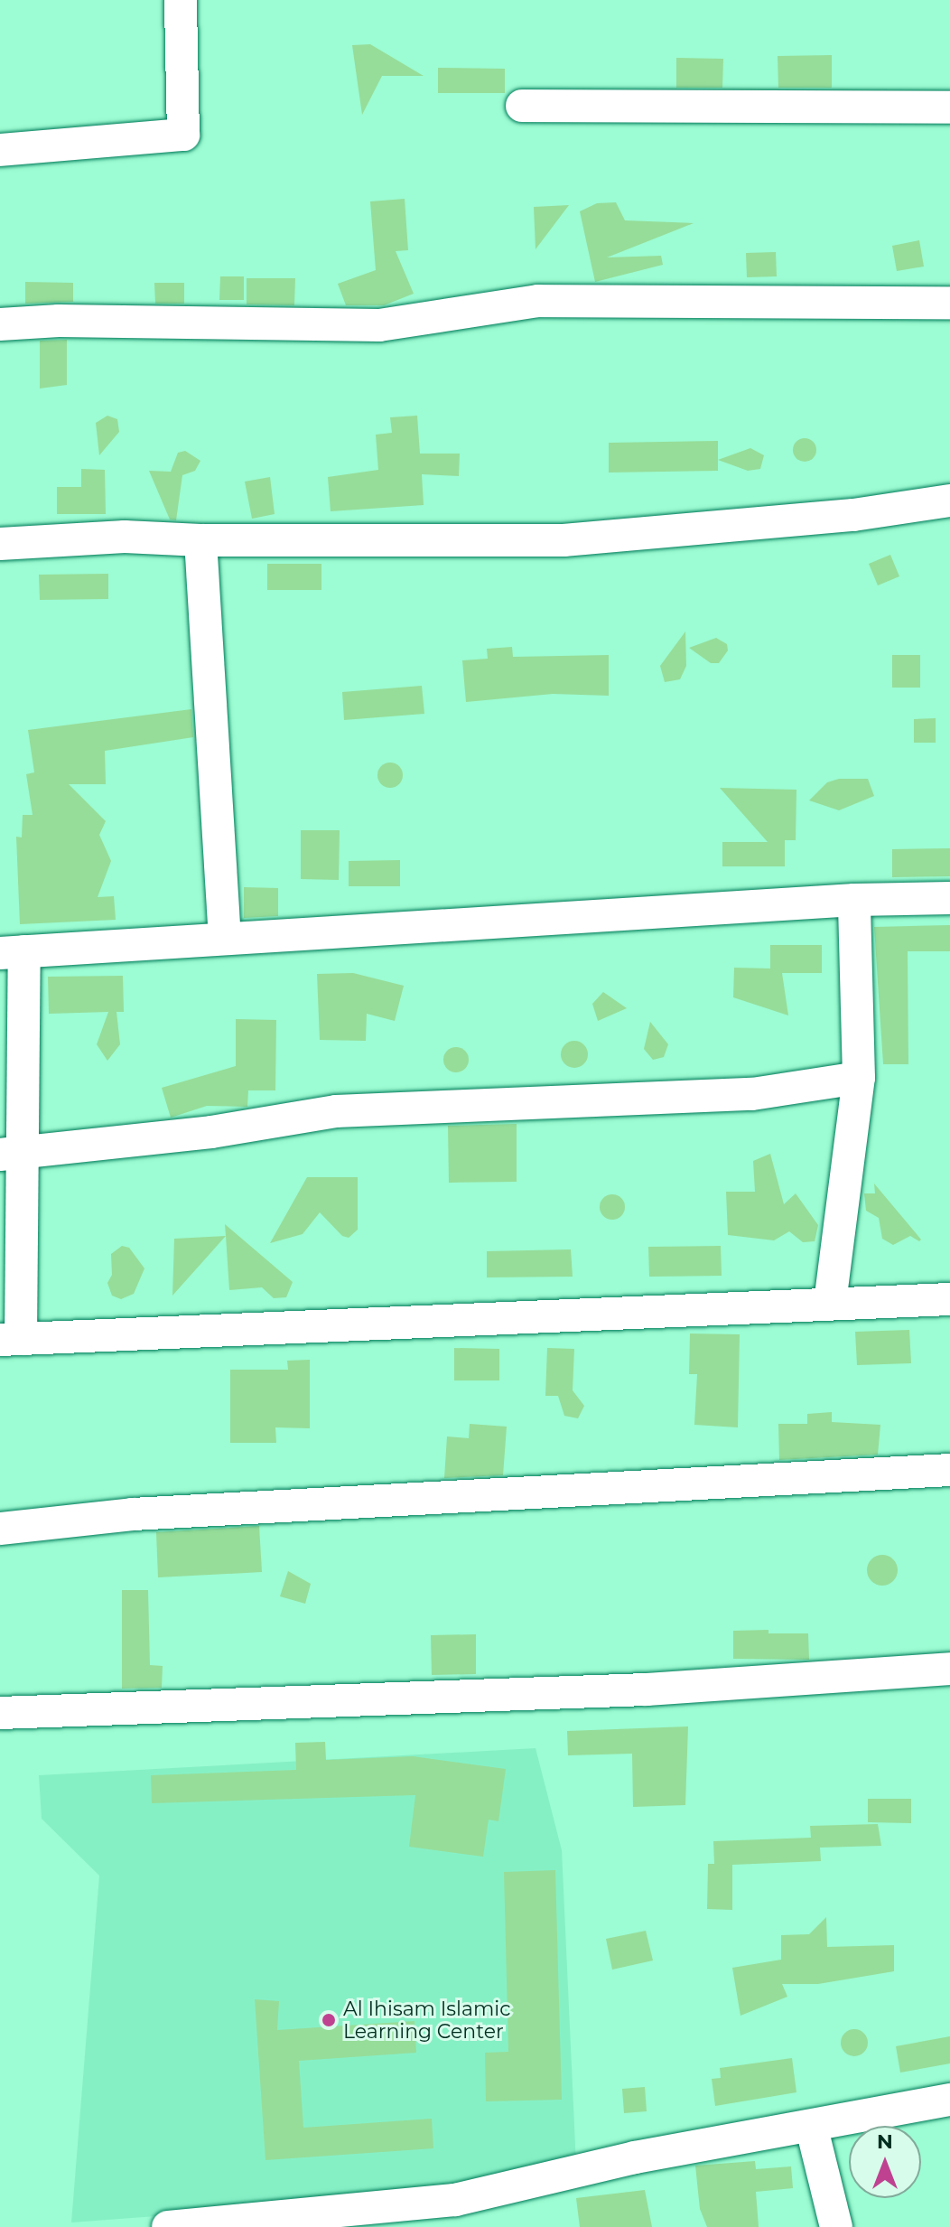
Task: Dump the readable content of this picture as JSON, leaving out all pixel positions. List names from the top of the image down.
{
  "places": ["Al Ihisam Islamic Learning Center"],
  "north": "top"
}
